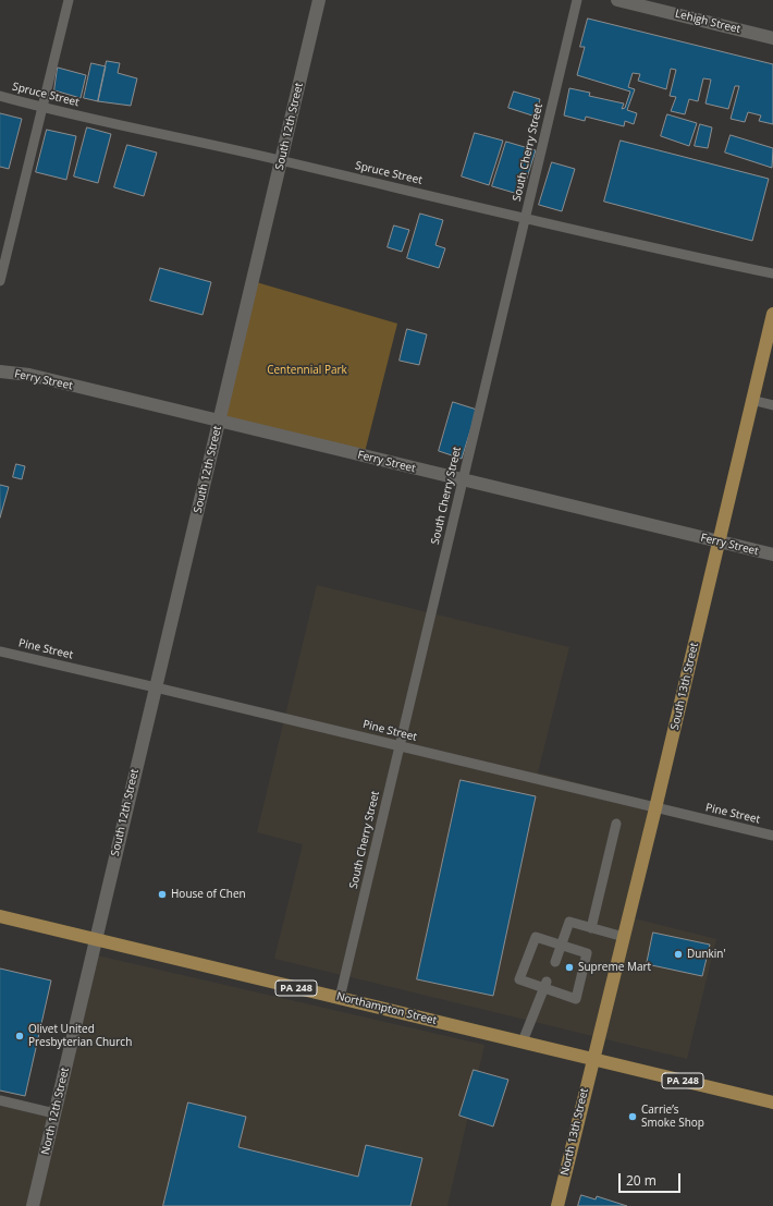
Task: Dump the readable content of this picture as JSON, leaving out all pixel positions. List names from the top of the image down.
{
  "streets": {
    "main road": [
      "South 13th Street",
      "PA 248",
      "Northampton Street",
      "North 13th Street"
    ],
    "street": [
      "Lehigh Street",
      "South 12th Street",
      "Ferry Street",
      "North 12th Street"
    ],
    "lane": ["Spruce Street", "South Cherry Street", "Pine Street"]
  },
  "crossings": [
    ["Spruce Street", "South 12th Street"],
    ["Spruce Street", "South Cherry Street"],
    ["South 12th Street", "Ferry Street"],
    ["South 12th Street", "Pine Street"],
    ["South 12th Street", "Northampton Street"],
    ["South 12th Street", "North 12th Street"],
    ["South Cherry Street", "Ferry Street"],
    ["South Cherry Street", "Pine Street"],
    ["South Cherry Street", "Northampton Street"],
    ["Ferry Street", "South 13th Street"],
    ["Pine Street", "South 13th Street"],
    ["South 13th Street", "Northampton Street"],
    ["South 13th Street", "North 13th Street"],
    ["Northampton Street", "North 12th Street"],
    ["Northampton Street", "North 13th Street"]
  ],
  "parks": ["Centennial Park"],
  "places": [
    "House of Chen",
    "Dunkin'",
    "Supreme Mart",
    "Olivet United Presbyterian Church",
    "Carrie’s Smoke Shop"
  ],
  "scale_bar": "20 m"
}
